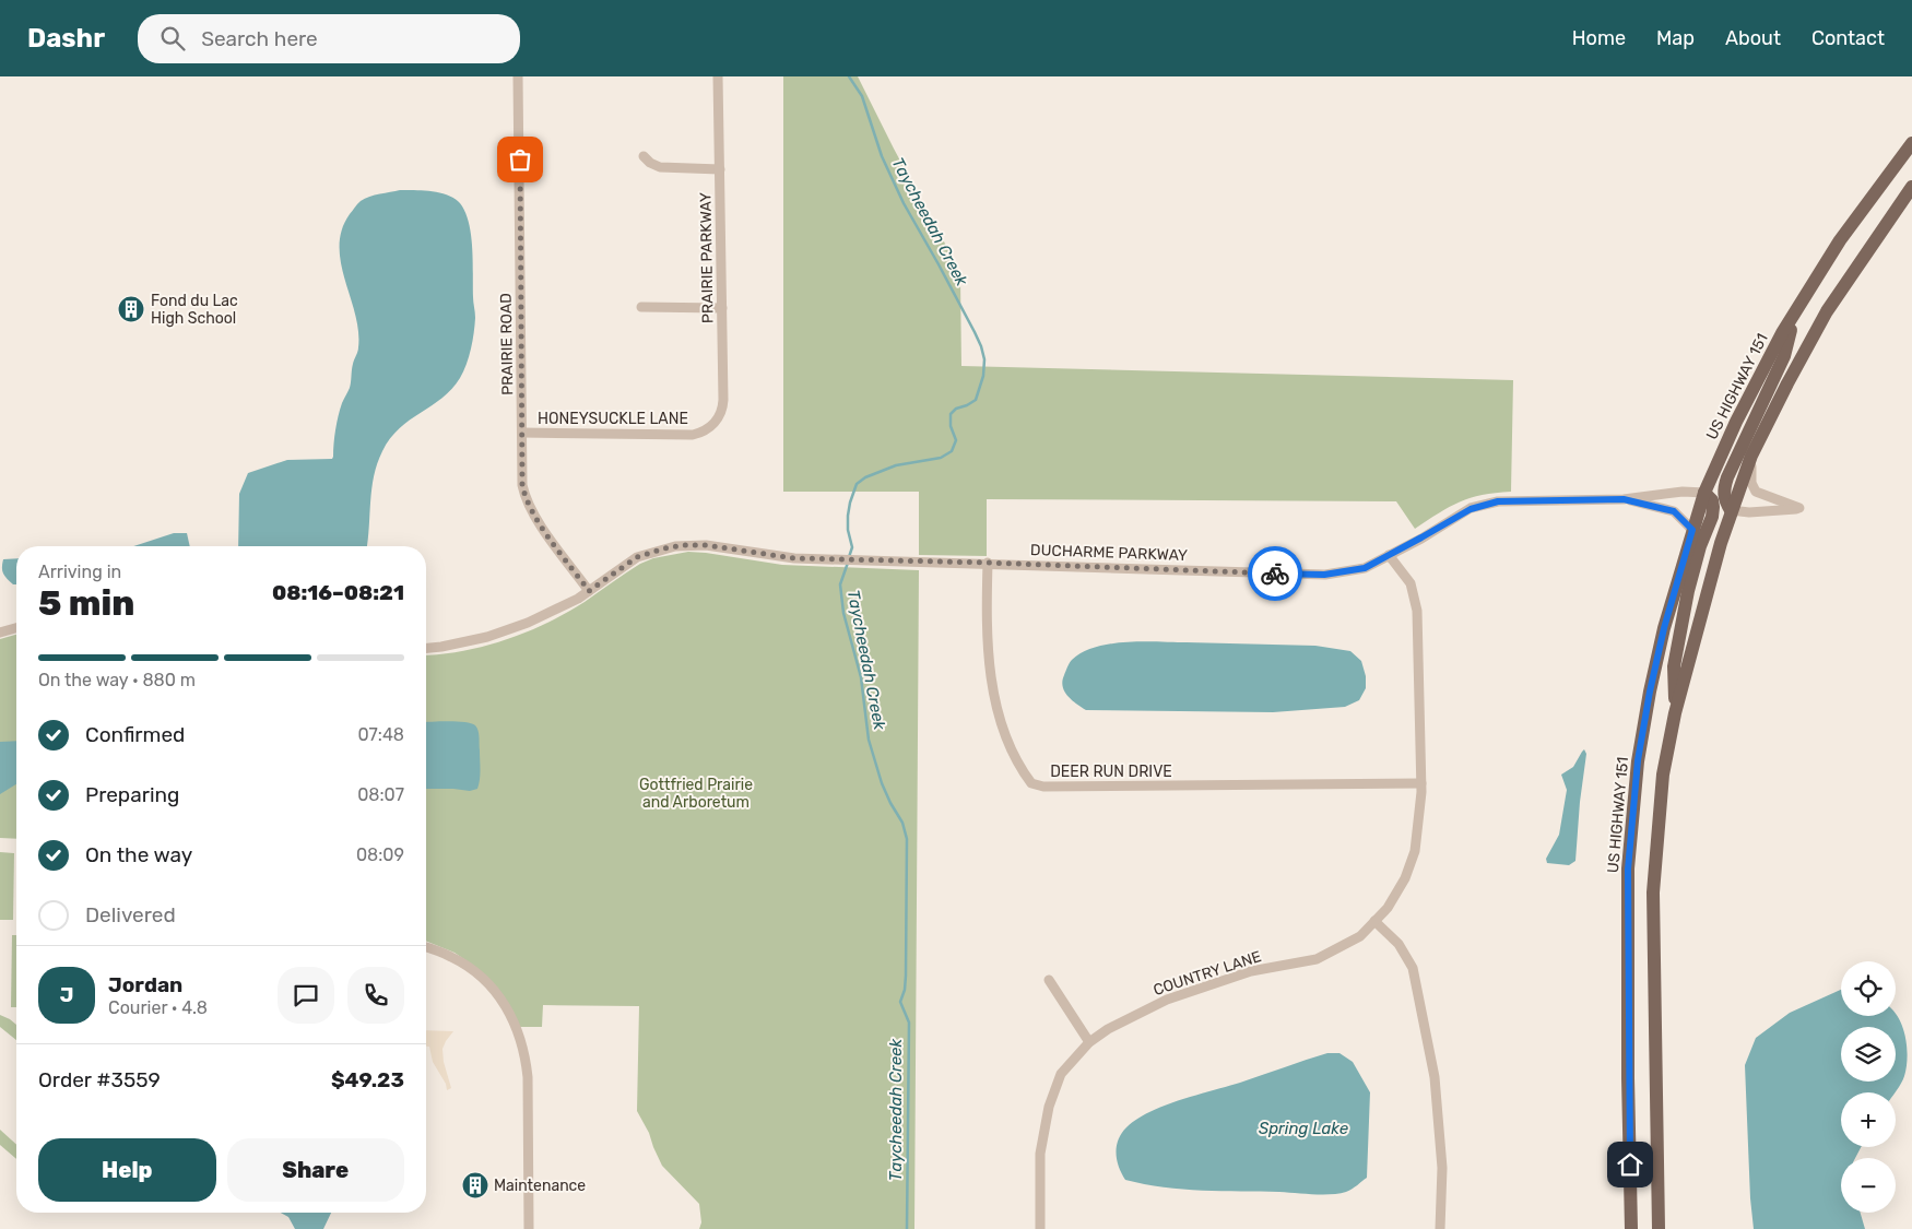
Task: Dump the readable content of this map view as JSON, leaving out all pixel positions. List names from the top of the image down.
{
  "streets": {
    "main road": ["US HIGHWAY 151"],
    "street": [
      "PRAIRIE PARKWAY",
      "PRAIRIE ROAD",
      "HONEYSUCKLE LANE",
      "DUCHARME PARKWAY",
      "DEER RUN DRIVE",
      "COUNTRY LANE"
    ]
  },
  "crossings": [
    ["PRAIRIE PARKWAY", "HONEYSUCKLE LANE"],
    ["PRAIRIE ROAD", "HONEYSUCKLE LANE"],
    ["PRAIRIE ROAD", "DUCHARME PARKWAY"],
    ["US HIGHWAY 151", "DUCHARME PARKWAY"],
    ["DUCHARME PARKWAY", "DEER RUN DRIVE"],
    ["DUCHARME PARKWAY", "COUNTRY LANE"],
    ["DEER RUN DRIVE", "COUNTRY LANE"]
  ],
  "water": ["Taycheedah Creek", "Spring Lake"],
  "parks": ["Gottfried Prairie and Arboretum"],
  "places": {
    "building": ["Fond du Lac High School", "Maintenance"]
  },
  "page": {
    "header": "Dashr",
    "search": "Search here",
    "nav": [
      "Home",
      "Map",
      "About",
      "Contact"
    ],
    "heading": ["5 min", "Arriving in", "08:16–08:21"],
    "panel": [
      "Jordan",
      "Courier · 4.8",
      "Order #3559",
      "$49.23"
    ],
    "bar": "On the way · 880 m",
    "list": [
      ["Confirmed", "07:48"],
      ["Preparing", "08:07"],
      ["On the way", "08:09"],
      "Delivered"
    ],
    "map_buttons": ["+", "−"],
    "round": "J",
    "buttons": ["Help", "Share"]
  }
}
